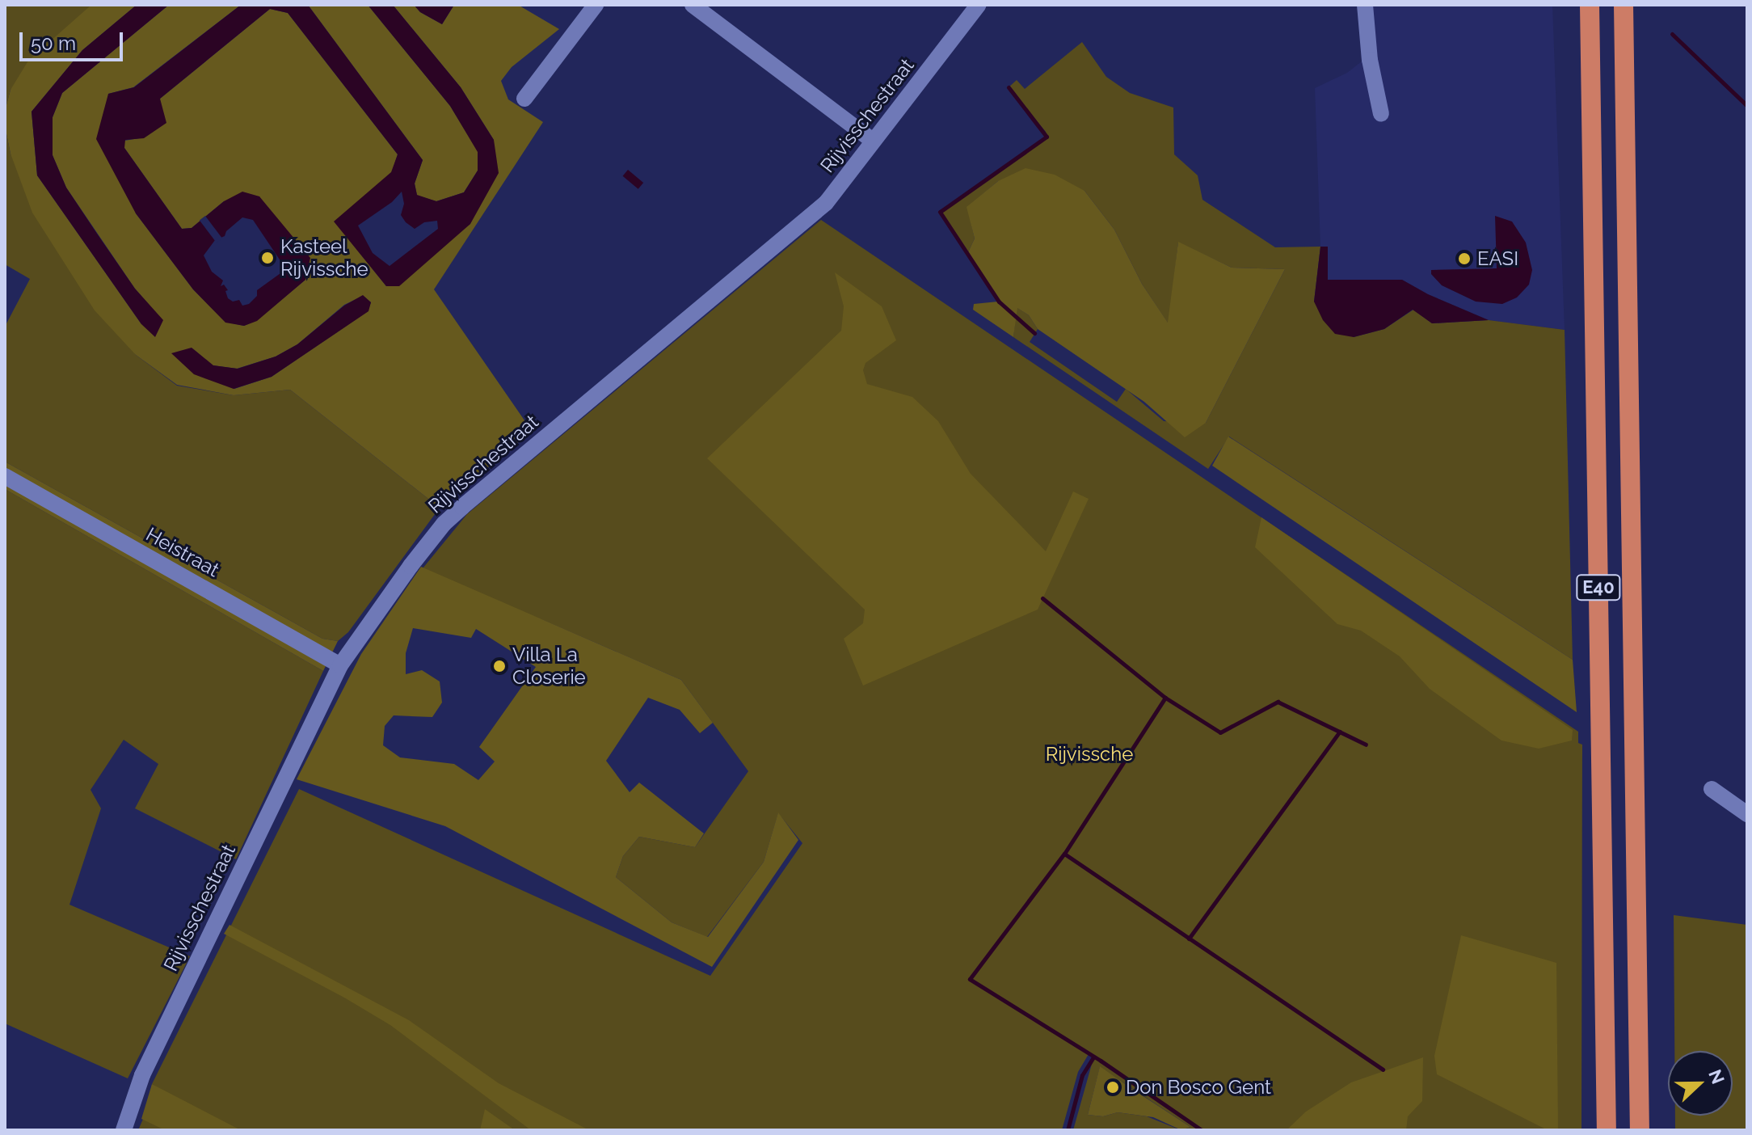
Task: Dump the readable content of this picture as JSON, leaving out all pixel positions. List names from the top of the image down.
{
  "streets": {
    "highway": ["E40"],
    "street": ["Rijvisschestraat", "Heistraat"]
  },
  "crossings": [
    ["Rijvisschestraat", "Heistraat"]
  ],
  "parks": ["Rijvissche"],
  "places": [
    "Kasteel Rijvissche",
    "EASI",
    "Villa La Closerie",
    "Don Bosco Gent"
  ],
  "scale_bar": "50 m",
  "north": "right"
}
